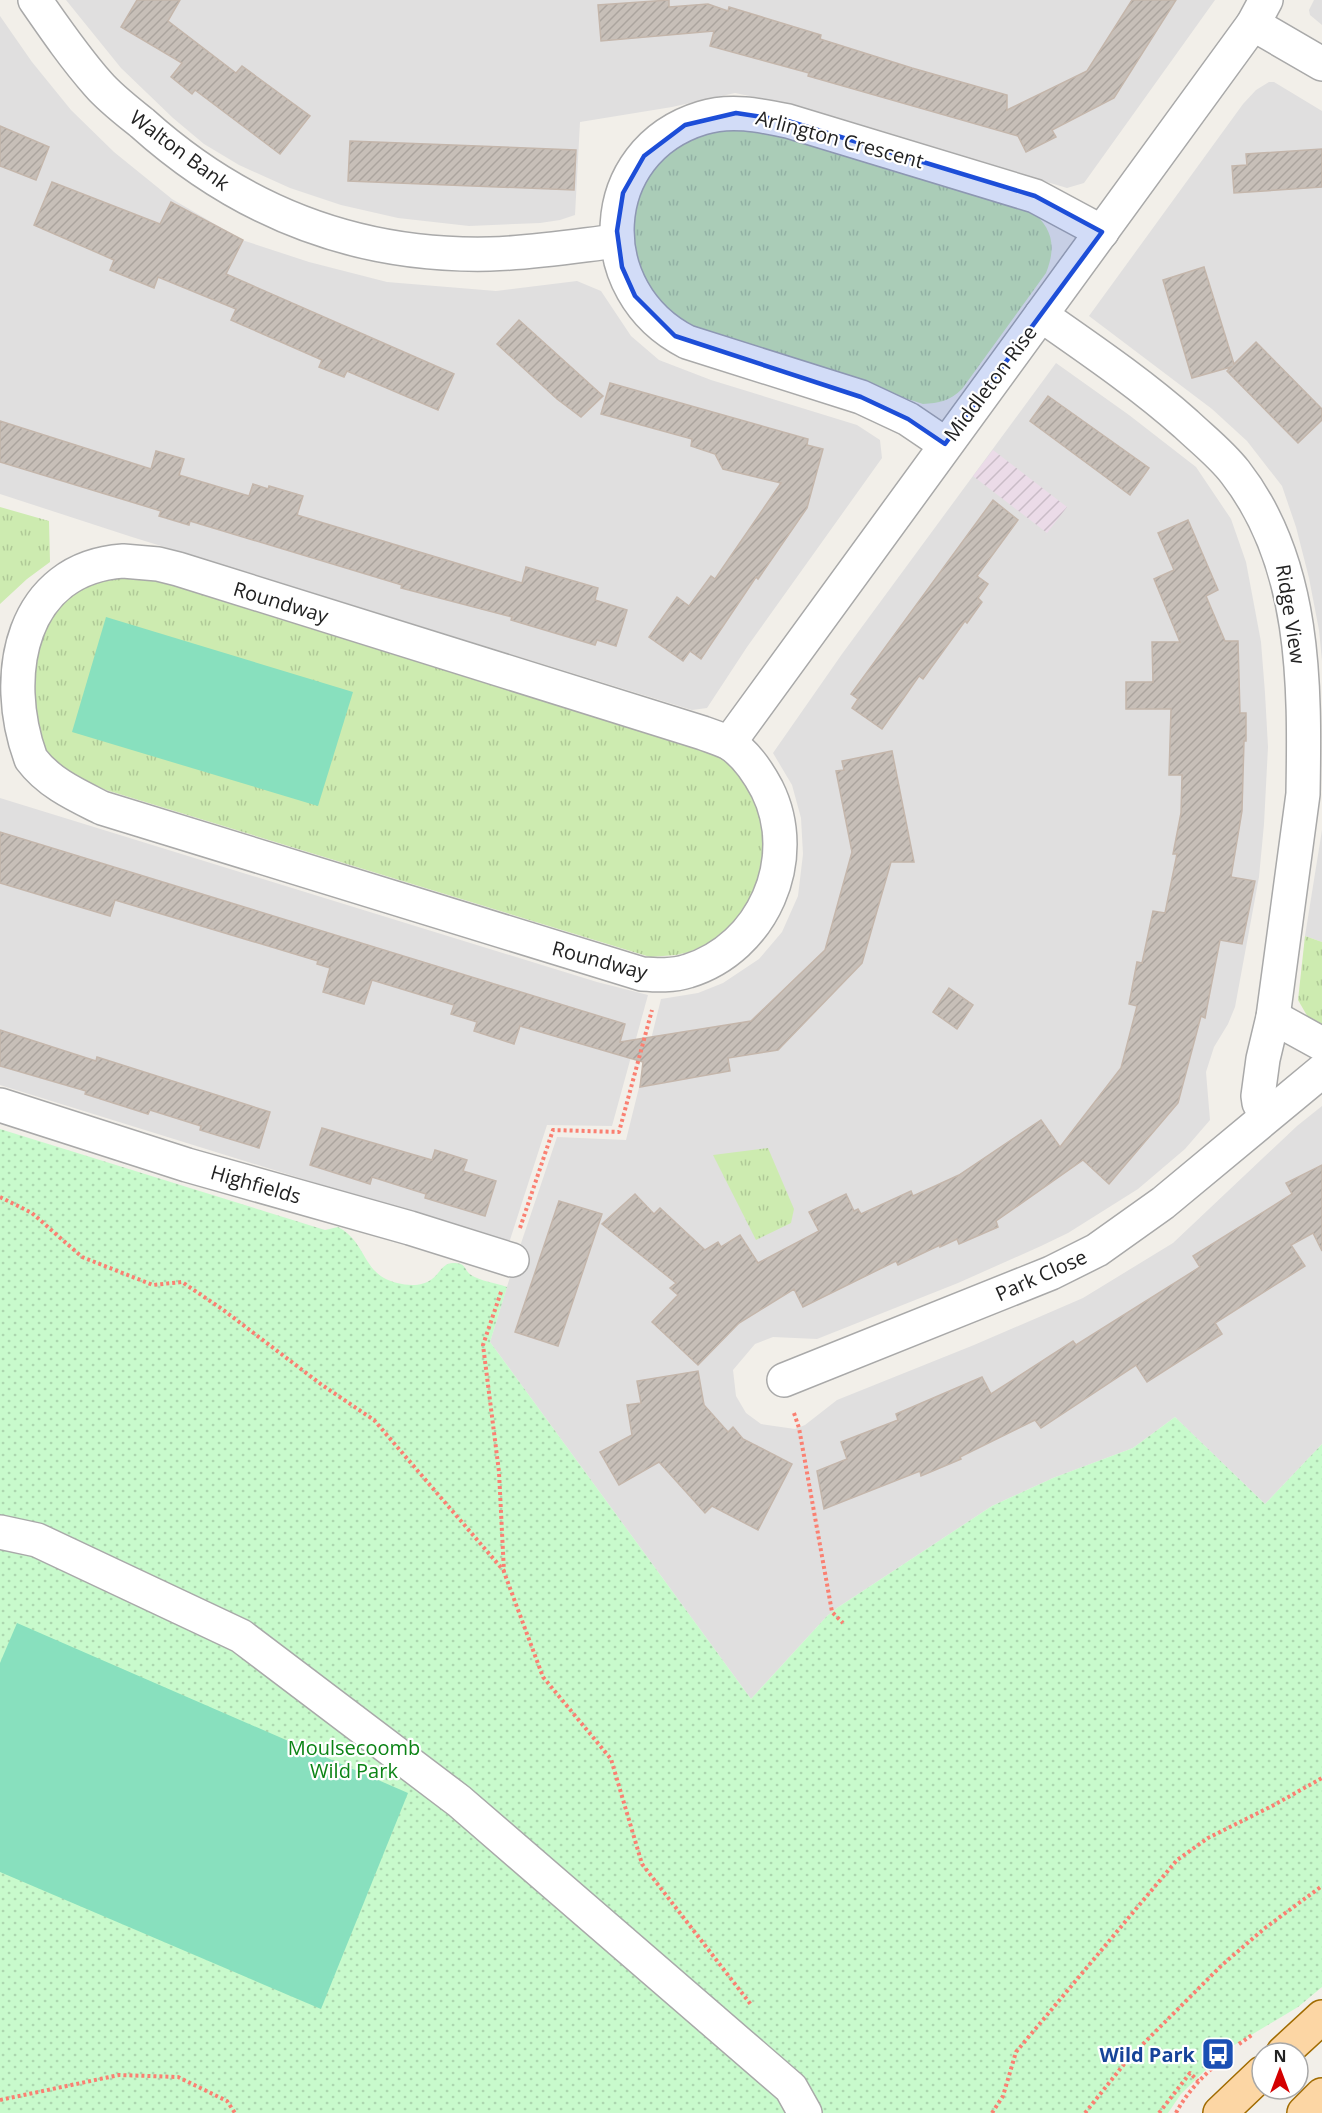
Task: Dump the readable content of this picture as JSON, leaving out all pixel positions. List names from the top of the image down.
{
  "streets": {
    "street": [
      "Arlington Crescent",
      "Walton Bank",
      "Middleton Rise",
      "Roundway",
      "Ridge View",
      "Highfields",
      "Park Close"
    ]
  },
  "crossings": [
    ["Arlington Crescent", "Walton Bank"],
    ["Arlington Crescent", "Middleton Rise"],
    ["Middleton Rise", "Roundway"],
    ["Middleton Rise", "Ridge View"],
    ["Ridge View", "Park Close"]
  ],
  "parks": ["Moulsecoomb Wild Park"],
  "places": {
    "bus stop": ["Wild Park"]
  },
  "north": "top"
}
